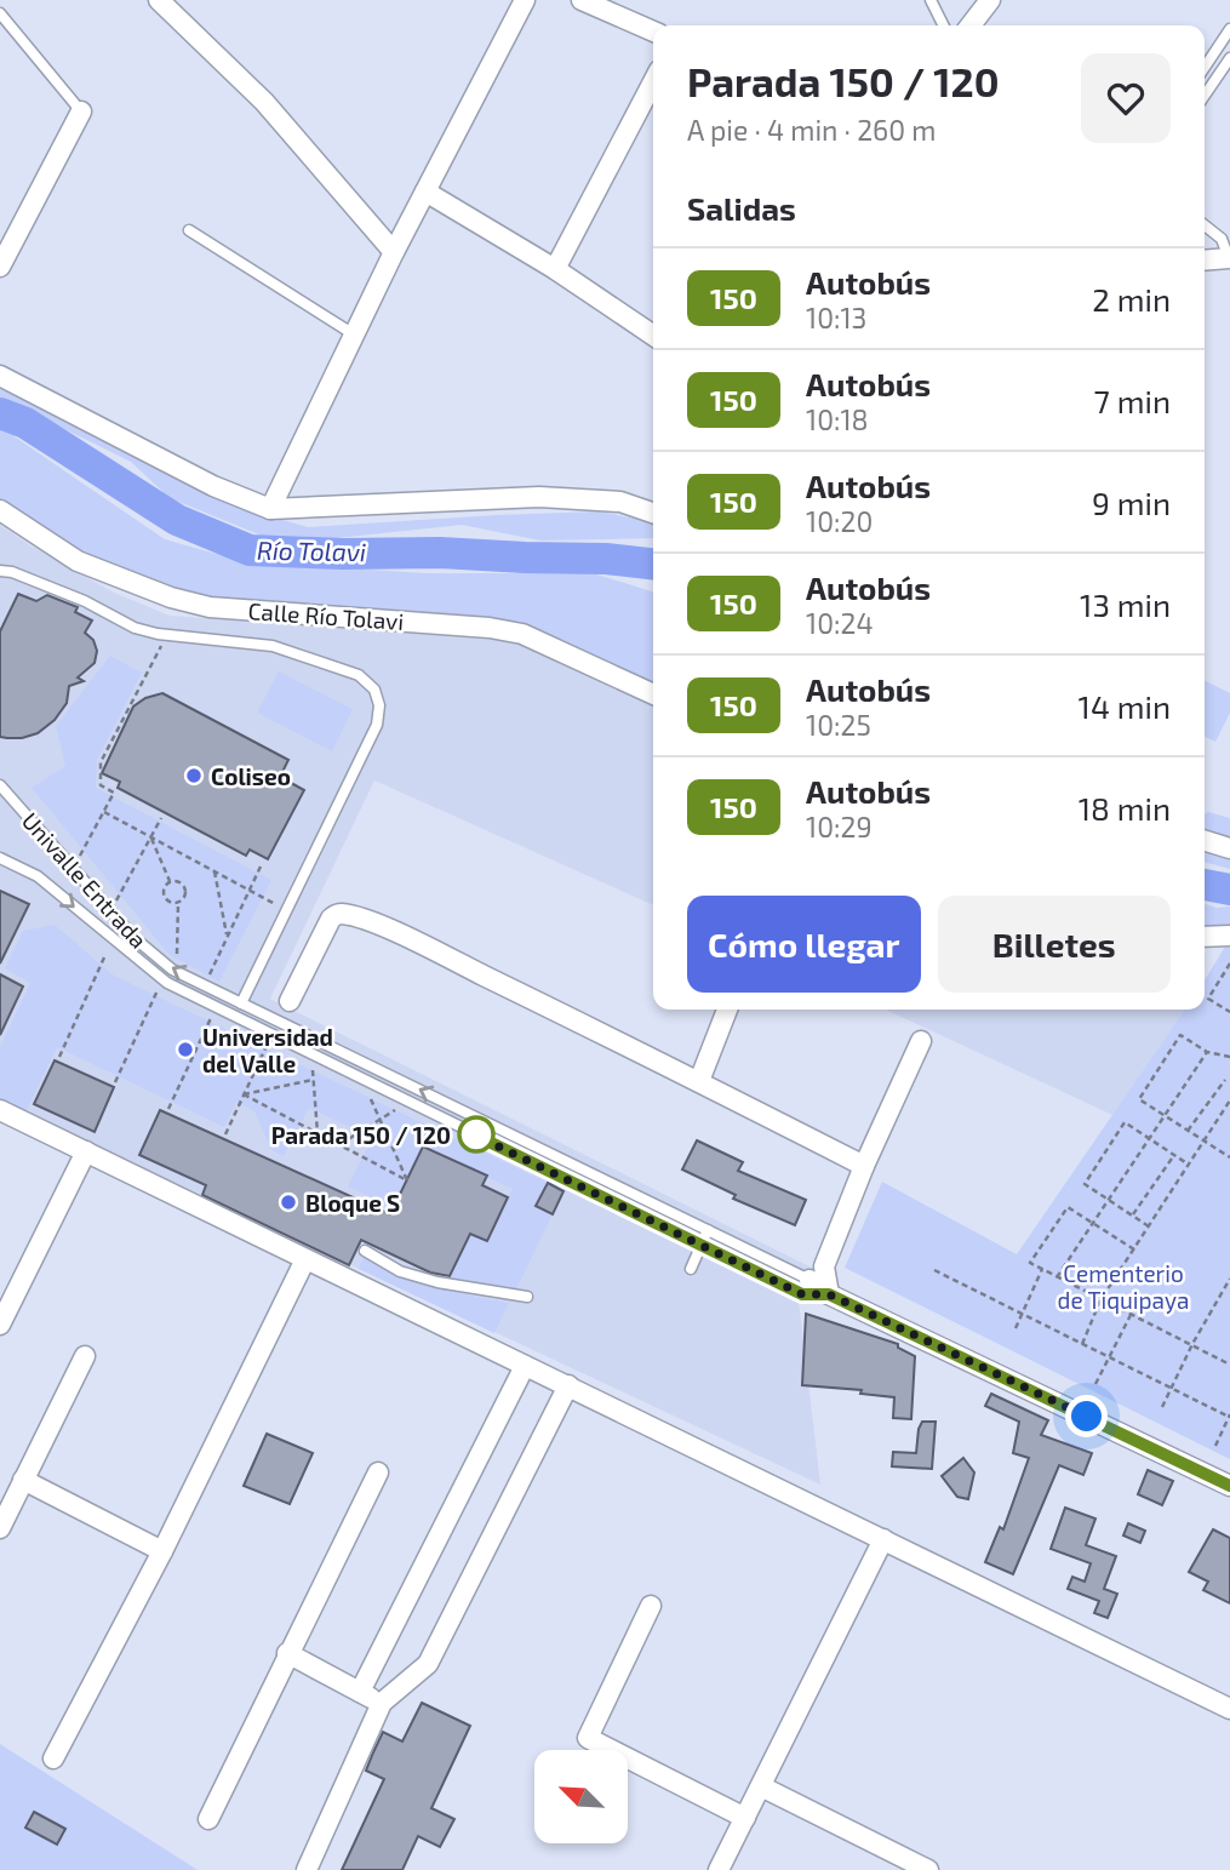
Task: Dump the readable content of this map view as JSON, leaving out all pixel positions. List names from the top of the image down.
{
  "streets": {
    "street": ["Calle Río Tolavi"],
    "lane": ["Univalle Entrada"]
  },
  "water": ["Río Tolavi"],
  "parks": ["Cementerio de Tiquipaya"],
  "places": [
    "Coliseo",
    "Universidad del Valle",
    "Parada 150 / 120",
    "Bloque S"
  ],
  "lines": ["bus line 150"],
  "north": "top left",
  "page": {
    "heading": [
      ["Parada 150 / 120", "A pie · 4 min · 260 m"],
      "Salidas"
    ],
    "list": [
      {
        "mark": "150",
        "name": "Autobús",
        "note": "10:13",
        "value": "2 min"
      },
      {
        "mark": "150",
        "name": "Autobús",
        "note": "10:18",
        "value": "7 min"
      },
      {
        "mark": "150",
        "name": "Autobús",
        "note": "10:20",
        "value": "9 min"
      },
      {
        "mark": "150",
        "name": "Autobús",
        "note": "10:24",
        "value": "13 min"
      },
      {
        "mark": "150",
        "name": "Autobús",
        "note": "10:25",
        "value": "14 min"
      },
      {
        "mark": "150",
        "name": "Autobús",
        "note": "10:29",
        "value": "18 min"
      }
    ],
    "buttons": ["Cómo llegar", "Billetes"]
  }
}
